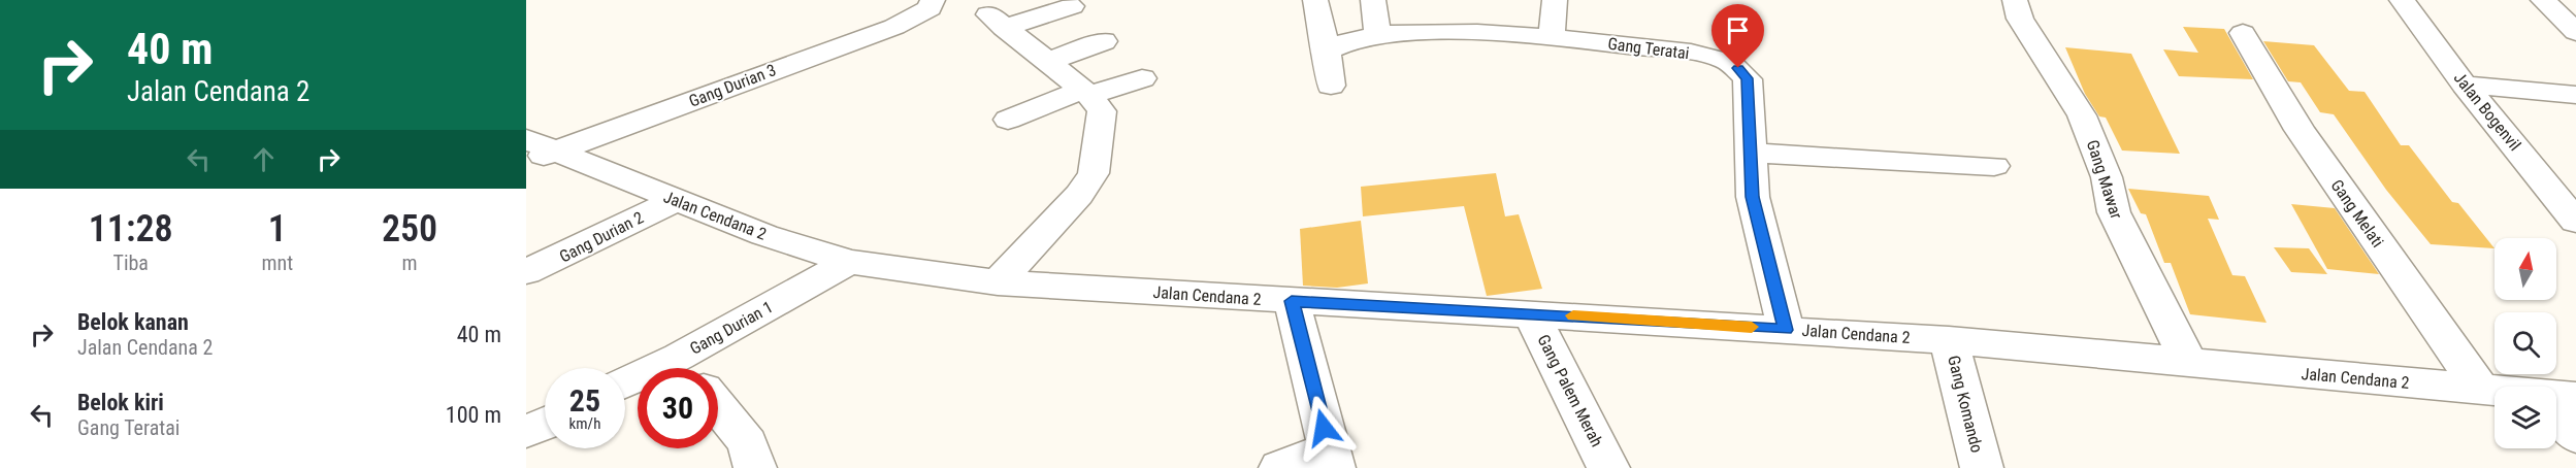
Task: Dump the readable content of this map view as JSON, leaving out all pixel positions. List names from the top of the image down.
{
  "streets": {
    "street": [
      "Gang Teratai",
      "Gang Durian 3",
      "Jalan Bogenvil",
      "Gang Mawar",
      "Gang Melati",
      "Jalan Cendana 2",
      "Gang Durian 2",
      "Gang Durian 1",
      "Gang Palem Merah",
      "Gang Komando"
    ]
  },
  "crossings": [
    ["Gang Teratai", "Jalan Cendana 2"],
    ["Gang Durian 3", "Jalan Cendana 2"],
    ["Gang Mawar", "Jalan Cendana 2"],
    ["Gang Melati", "Jalan Cendana 2"],
    ["Jalan Cendana 2", "Gang Durian 2"],
    ["Jalan Cendana 2", "Gang Durian 1"],
    ["Jalan Cendana 2", "Gang Palem Merah"],
    ["Jalan Cendana 2", "Gang Komando"]
  ],
  "north": "top",
  "page": {
    "turn": ["40 m", "Jalan Cendana 2"],
    "eta": [
      "11:28",
      "Tiba",
      "1",
      "mnt",
      "250",
      "m"
    ],
    "list": [
      {
        "name": "Belok kanan",
        "note": "Jalan Cendana 2",
        "value": "40 m"
      },
      {
        "name": "Belok kiri",
        "note": "Gang Teratai",
        "value": "100 m"
      }
    ],
    "speed": "25 km/h",
    "limit": "30"
  }
}
